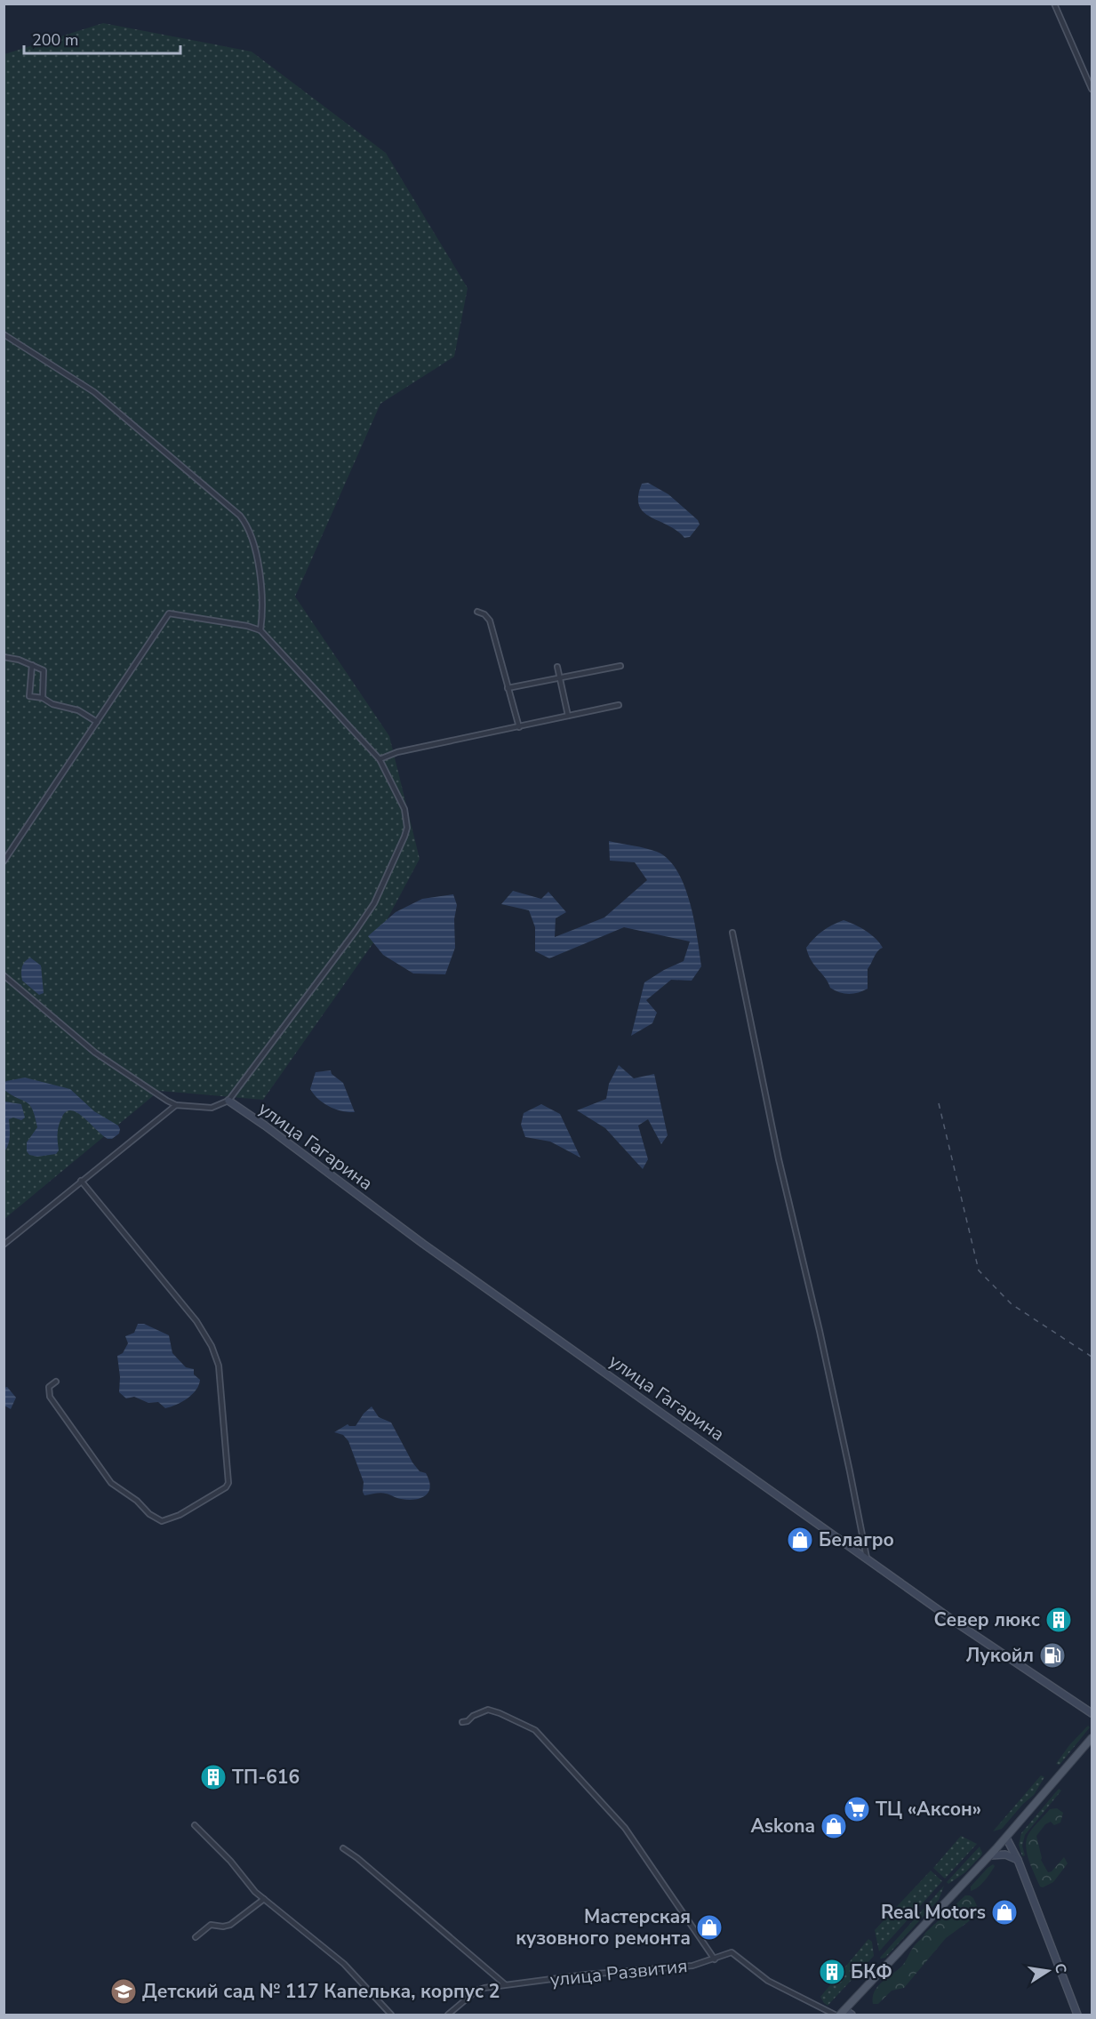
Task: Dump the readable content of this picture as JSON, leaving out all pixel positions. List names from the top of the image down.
{
  "streets": {
    "street": ["улица Гагарина", "улица Развития"]
  },
  "places": {
    "shop": [
      "Белагро",
      "Askona",
      "Real Motors",
      "Мастерская кузовного ремонта"
    ],
    "building": ["Север люкс", "ТП-616", "БКФ"],
    "fuel station": ["Лукойл"],
    "supermarket": ["ТЦ «Аксон»"],
    "school or university": ["Детский сад № 117 Капелька, корпус 2"]
  },
  "scale_bar": "200 m",
  "north": "right"
}
